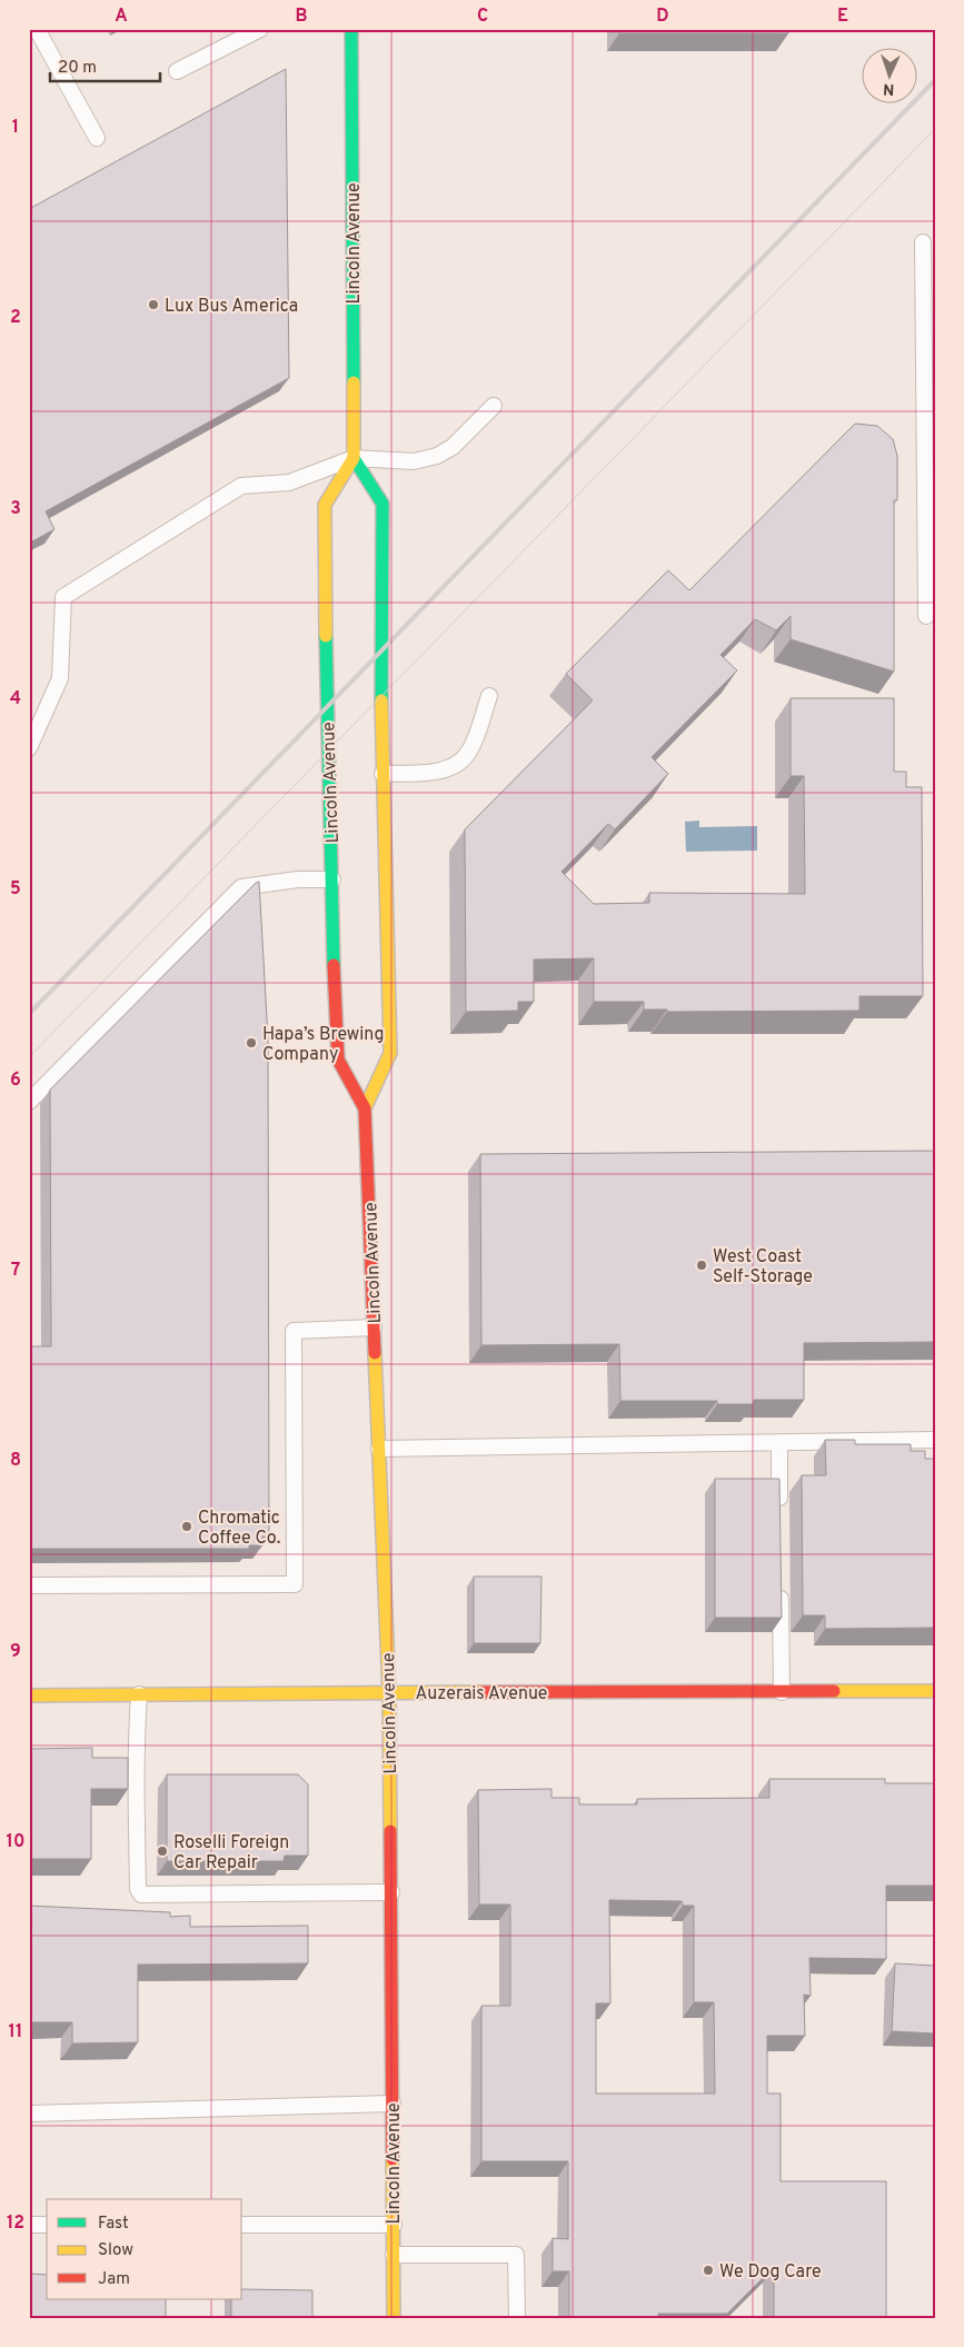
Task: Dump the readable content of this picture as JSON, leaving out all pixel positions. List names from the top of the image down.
{
  "streets": {
    "main road": ["Lincoln Avenue", "Auzerais Avenue"]
  },
  "crossings": [
    ["Lincoln Avenue", "Auzerais Avenue"]
  ],
  "places": [
    "Lux Bus America",
    "Hapa’s Brewing Company",
    "West Coast Self-Storage",
    "Chromatic Coffee Co.",
    "Roselli Foreign Car Repair",
    "We Dog Care"
  ],
  "legend": ["Fast", "Slow", "Jam"],
  "scale_bar": "20 m",
  "north": "bottom",
  "grid": {
    "columns": [
      "A",
      "B",
      "C",
      "D",
      "E"
    ],
    "rows": [
      "1",
      "2",
      "3",
      "4",
      "5",
      "6",
      "7",
      "8",
      "9",
      "10",
      "11",
      "12"
    ]
  }
}
